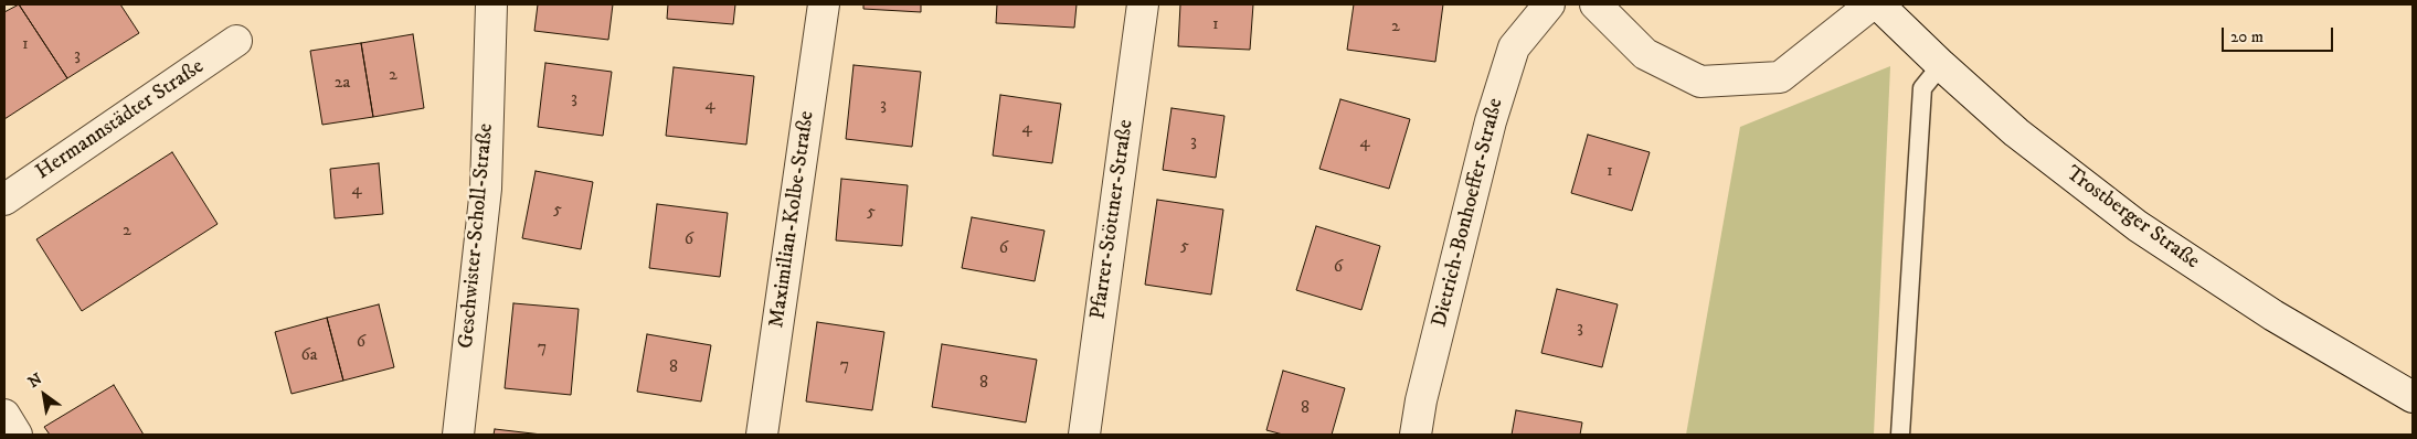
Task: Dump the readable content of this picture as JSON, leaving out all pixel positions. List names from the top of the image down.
{
  "streets": {
    "street": [
      "Hermannstädter Straße",
      "Dietrich-Bonhoeffer-Straße",
      "Trostberger Straße",
      "Maximilian-Kolbe-Straße",
      "Pfarrer-Stöttner-Straße",
      "Geschwister-Scholl-Straße"
    ]
  },
  "house_numbers": [
    "1",
    "2",
    "1",
    "3",
    "2",
    "2a",
    "3",
    "4",
    "3",
    "4",
    "3",
    "4",
    "1",
    "4",
    "5",
    "5",
    "2",
    "6",
    "5",
    "6",
    "6",
    "3",
    "6",
    "7",
    "6a",
    "7",
    "8",
    "8",
    "8"
  ],
  "scale_bar": "20 m",
  "north": "top left"
}
